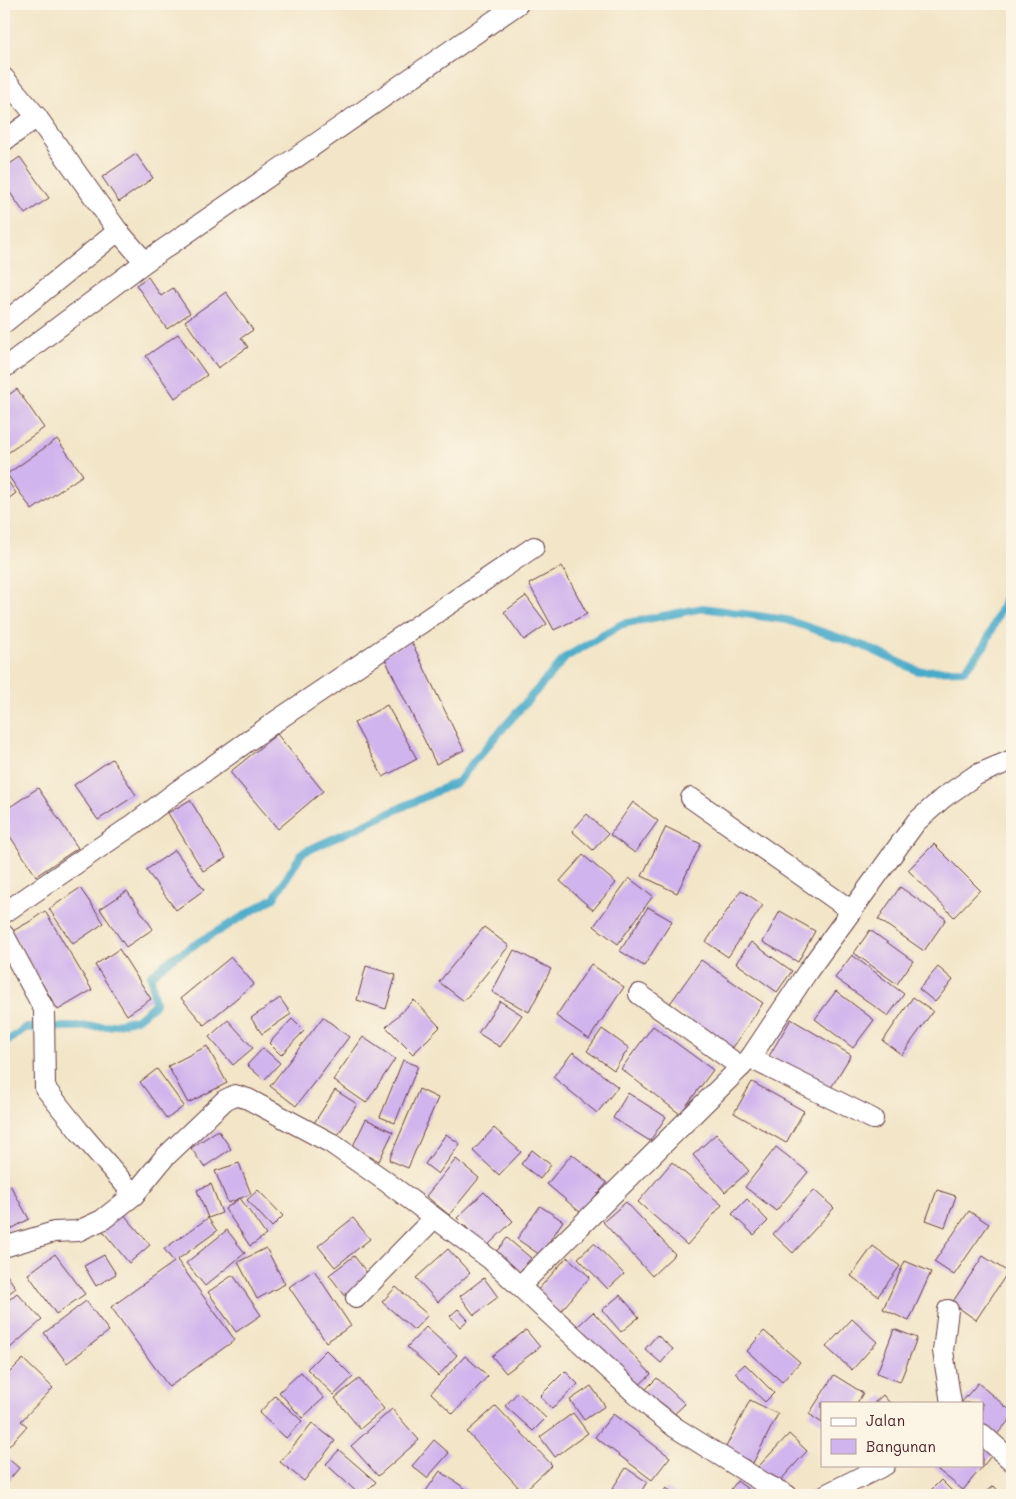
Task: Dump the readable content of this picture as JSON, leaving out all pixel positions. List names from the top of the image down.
{
  "legend": ["Jalan", "Bangunan"]
}
